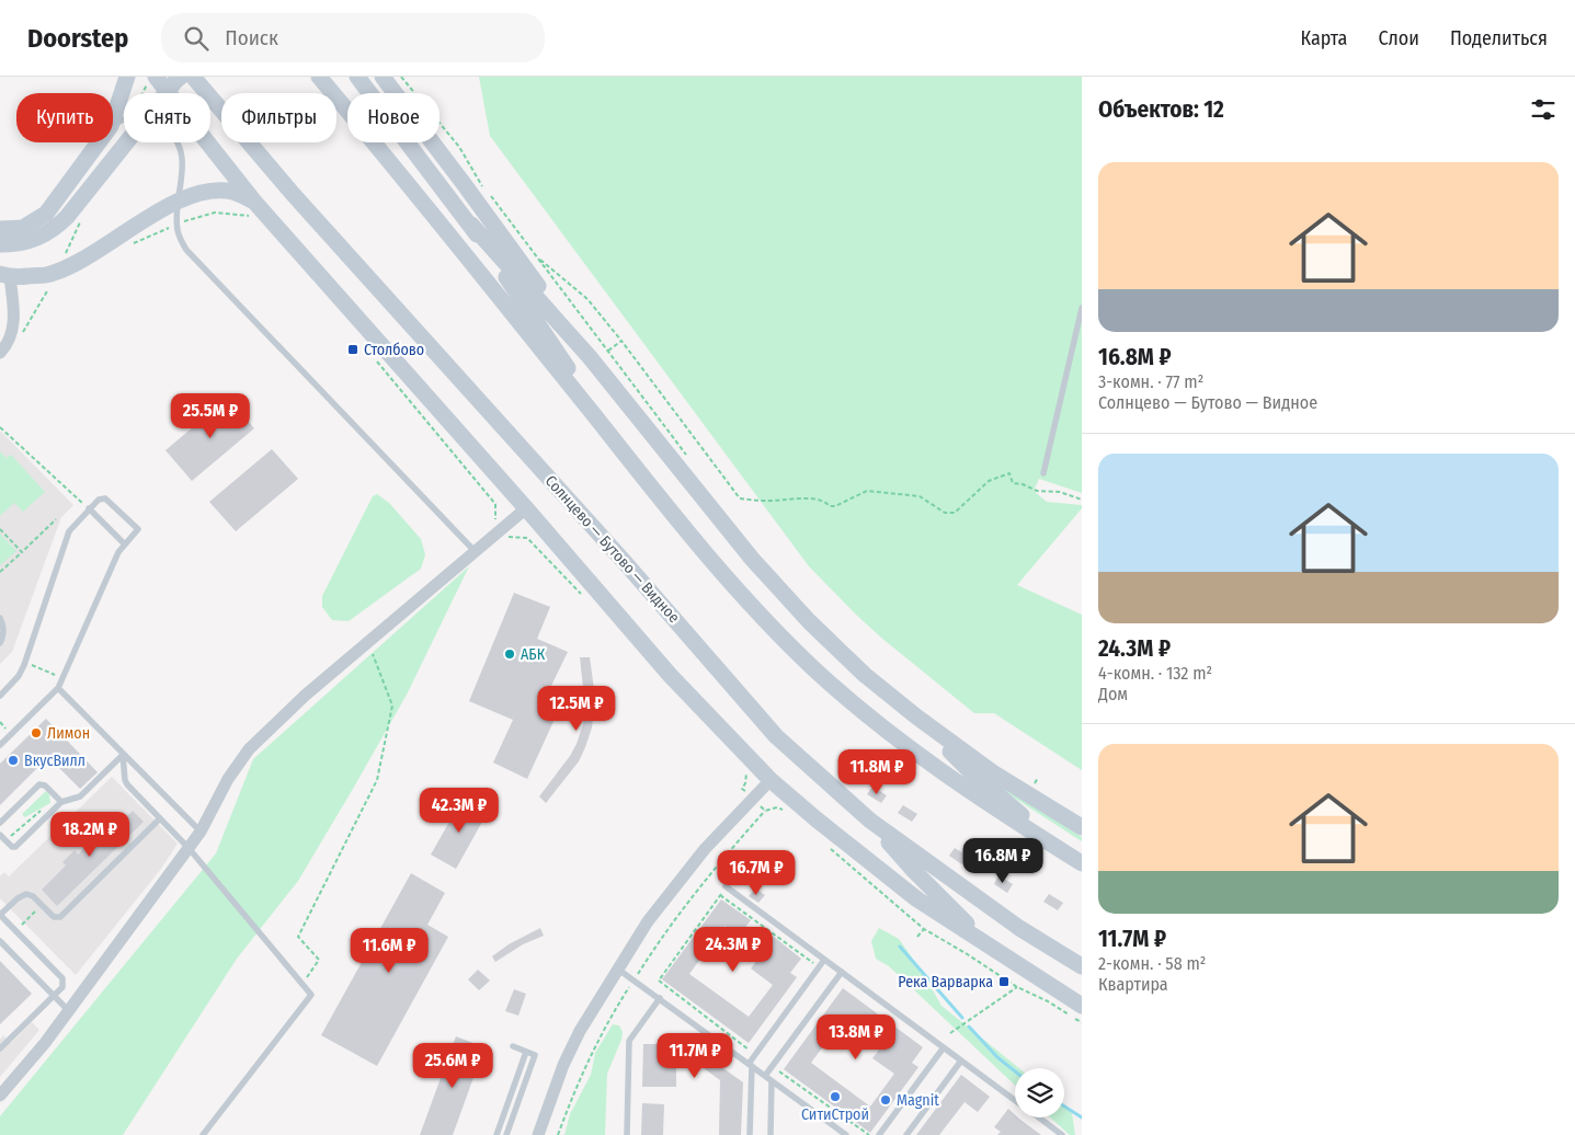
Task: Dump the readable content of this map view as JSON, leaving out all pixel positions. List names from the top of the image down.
{
  "streets": {
    "main road": ["Солнцево — Бутово — Видное"]
  },
  "places": {
    "transit": ["Столбово", "Река Варварка"],
    "other": [
      "АБК",
      "Лимон",
      "ВкусВилл",
      "СитиСтрой",
      "Magnit"
    ]
  },
  "page": {
    "header": "Doorstep",
    "search": "Поиск",
    "nav": ["Карта", "Слои", "Поделиться"],
    "heading": "Объектов: 12",
    "chip": [
      "Купить",
      "Снять",
      "Фильтры",
      "Новое"
    ],
    "list": [
      {
        "name": "16.8M ₽",
        "note": "3-комн. · 77 m² · Солнцево — Бутово — Видное"
      },
      {
        "name": "24.3M ₽",
        "note": "4-комн. · 132 m² · Дом"
      },
      {
        "name": "11.7M ₽",
        "note": "2-комн. · 58 m² · Квартира"
      }
    ],
    "price": [
      "25.5M ₽",
      "12.5M ₽",
      "11.8M ₽",
      "42.3M ₽",
      "18.2M ₽",
      "16.8M ₽",
      "16.7M ₽",
      "24.3M ₽",
      "11.6M ₽",
      "13.8M ₽",
      "11.7M ₽",
      "25.6M ₽"
    ]
  }
}
